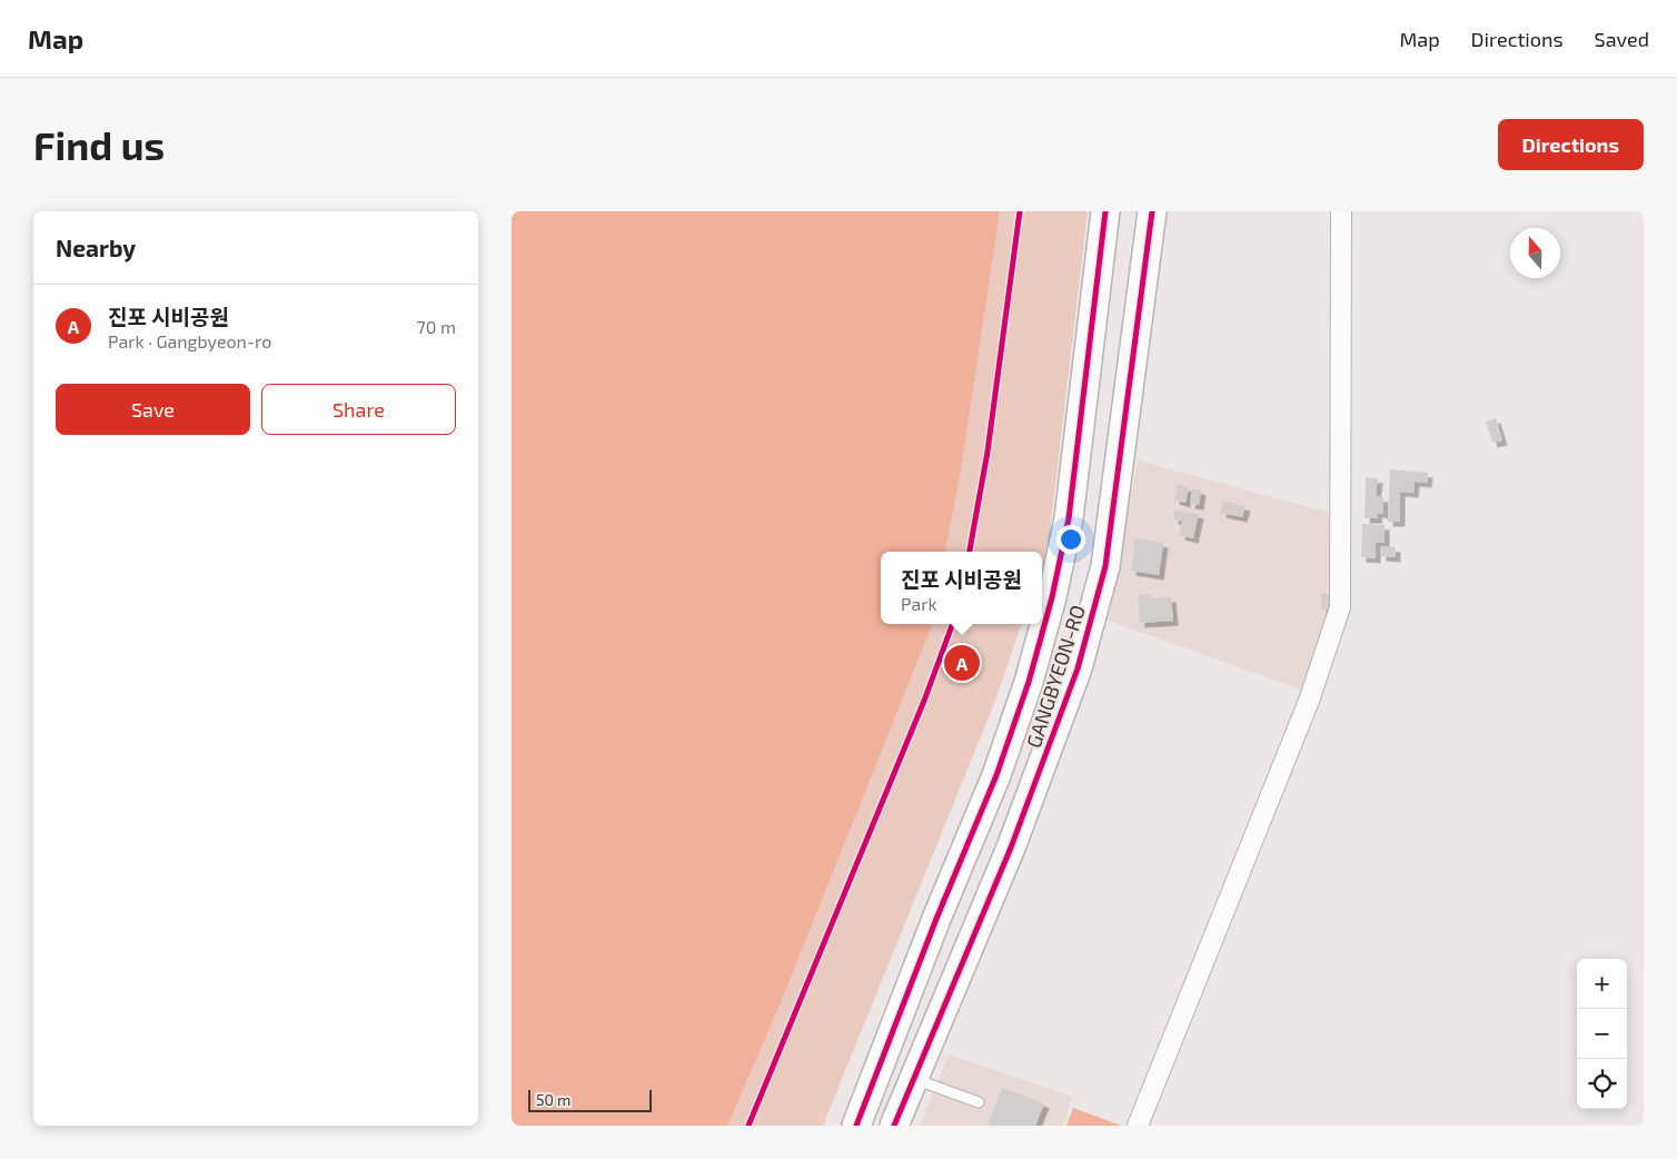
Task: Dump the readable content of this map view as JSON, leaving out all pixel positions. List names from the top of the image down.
{
  "streets": {
    "street": ["GANGBYEON-RO"]
  },
  "scale_bar": "50 m",
  "north": "top",
  "page": {
    "header": "Map",
    "nav": ["Map", "Directions", "Saved"],
    "buttons": [
      "Directions",
      ["Save", "Share"]
    ],
    "title": "Find us",
    "heading": "Nearby",
    "list": [
      {
        "mark": "A",
        "name": "진포 시비공원",
        "note": "Park · Gangbyeon-ro",
        "value": "70 m"
      }
    ],
    "popup": ["진포 시비공원", "Park"],
    "pins": "A",
    "map_buttons": ["+", "−"],
    "scale": "50 m"
  }
}
